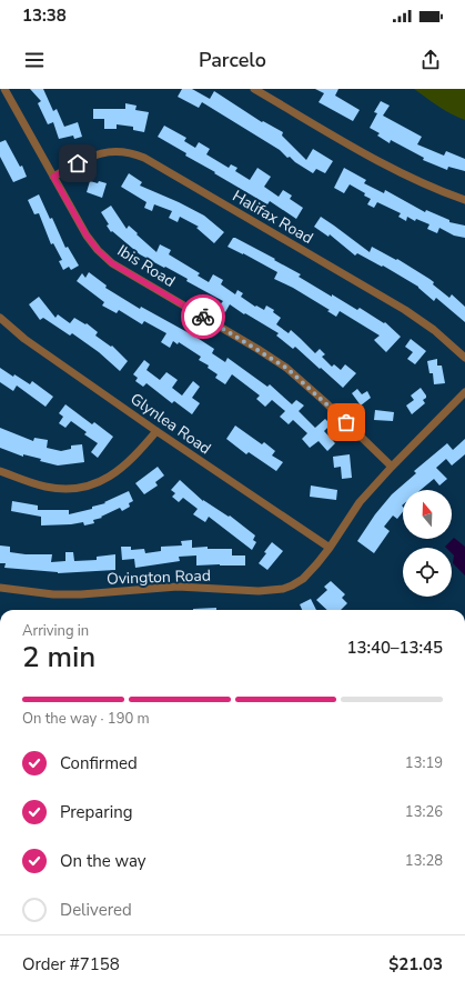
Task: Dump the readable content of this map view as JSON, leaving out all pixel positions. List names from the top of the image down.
{
  "streets": {
    "street": [
      "Halifax Road",
      "Ibis Road",
      "Glynlea Road",
      "Ovington Road"
    ]
  },
  "crossings": [
    ["Halifax Road", "Ibis Road"],
    ["Ibis Road", "Ovington Road"],
    ["Glynlea Road", "Ovington Road"]
  ],
  "north": "top",
  "page": {
    "status": "13:38",
    "header": "Parcelo",
    "heading": ["2 min", "Arriving in", "13:40–13:45"],
    "panel": ["Order #7158", "$21.03"],
    "bar": "On the way · 190 m",
    "list": [
      ["Confirmed", "13:19"],
      ["Preparing", "13:26"],
      ["On the way", "13:28"],
      "Delivered"
    ]
  }
}
